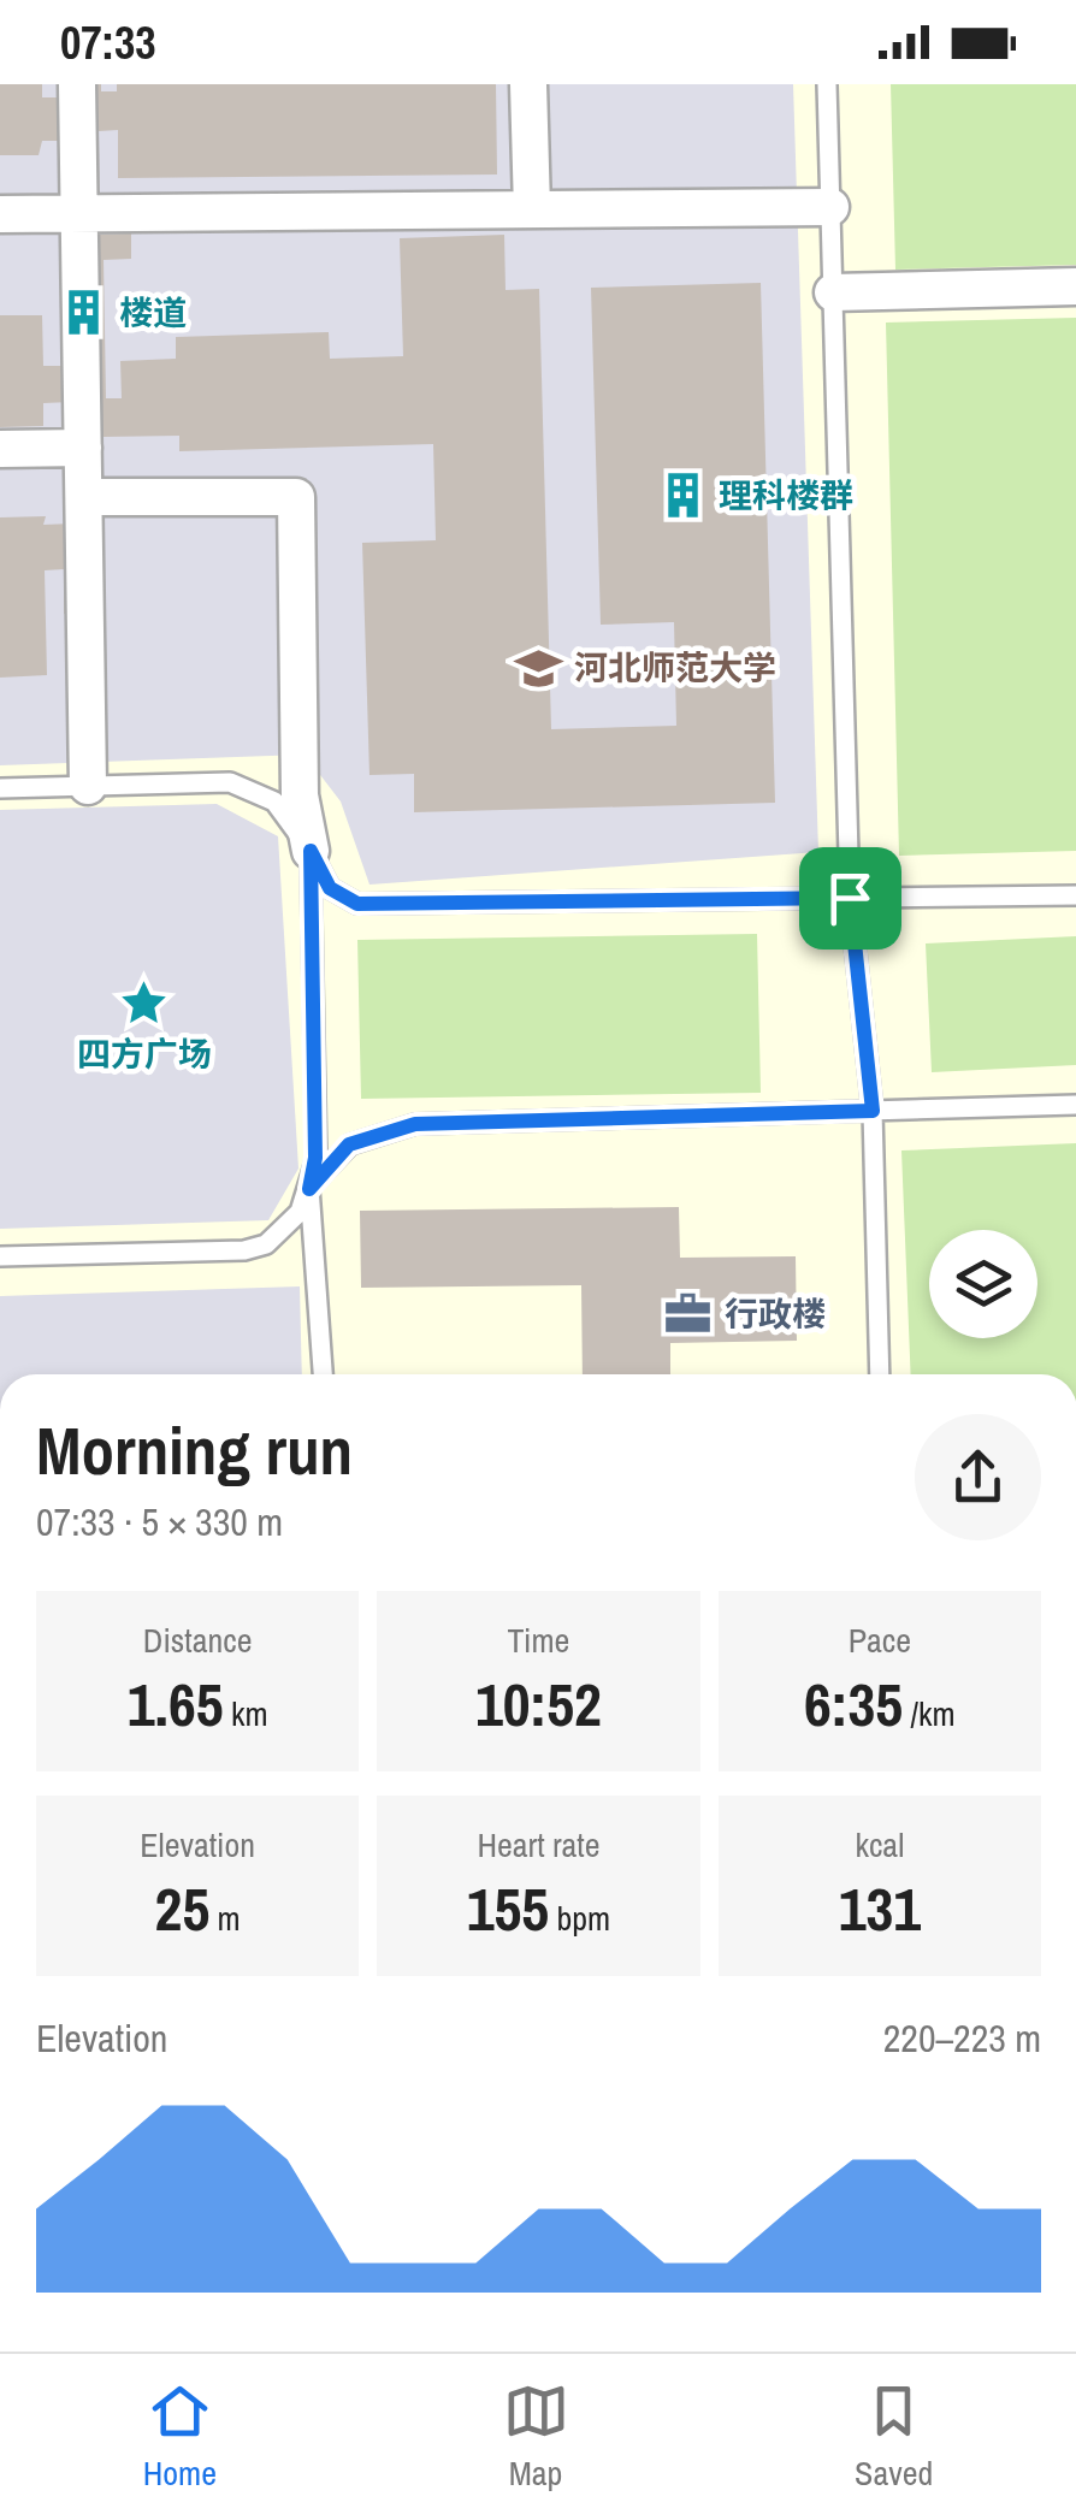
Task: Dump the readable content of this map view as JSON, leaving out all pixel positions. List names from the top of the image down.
{
  "places": {
    "building": ["楼道", "理科楼群"],
    "school or university": ["河北师范大学"],
    "place": ["四方广场"],
    "office": ["行政楼"]
  },
  "page": {
    "status": "07:33",
    "heading": ["Morning run", "07:33 · 5 × 330 m"],
    "stats": [
      ["Distance", "1.65 km"],
      ["Time", "10:52"],
      ["Pace", "6:35 /km"],
      ["Elevation", "25 m"],
      ["Heart rate", "155 bpm"],
      ["kcal", "131"]
    ],
    "chart": ["Elevation", "220–223 m"],
    "tabs": ["Home", "Map", "Saved"]
  }
}
